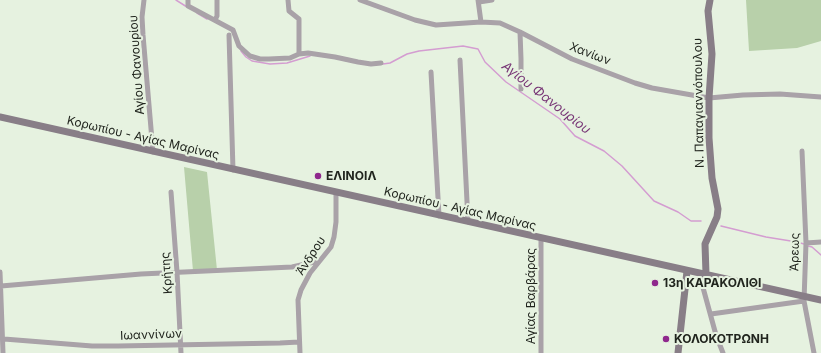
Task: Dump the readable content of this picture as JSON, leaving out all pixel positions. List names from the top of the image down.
{
  "streets": {
    "main road": ["Ν. Παπαγιαννόπουλου", "Κορωπίου - Αγίας Μαρίνας"],
    "street": [
      "Χανίων",
      "Αγίου Φανουρίου",
      "Άρεως",
      "Άνδρου",
      "Κρήτης",
      "Αγίας Βαρβάρας",
      "Ιωαννίνων"
    ]
  },
  "crossings": [
    ["Χανίων", "Ν. Παπαγιαννόπουλου"],
    ["Αγίου Φανουρίου", "Κορωπίου - Αγίας Μαρίνας"],
    ["Ν. Παπαγιαννόπουλου", "Κορωπίου - Αγίας Μαρίνας"],
    ["Κορωπίου - Αγίας Μαρίνας", "Άρεως"],
    ["Κορωπίου - Αγίας Μαρίνας", "Άνδρου"],
    ["Κορωπίου - Αγίας Μαρίνας", "Αγίας Βαρβάρας"],
    ["Άνδρου", "Ιωαννίνων"],
    ["Κρήτης", "Ιωαννίνων"]
  ],
  "water": ["Αγίου Φανουρίου"],
  "places": ["ΕΛΙΝΟΙΛ", "13η ΚΑΡΑΚΟΛΙΘΙ", "ΚΟΛΟΚΟΤΡΩΝΗ"]
}
